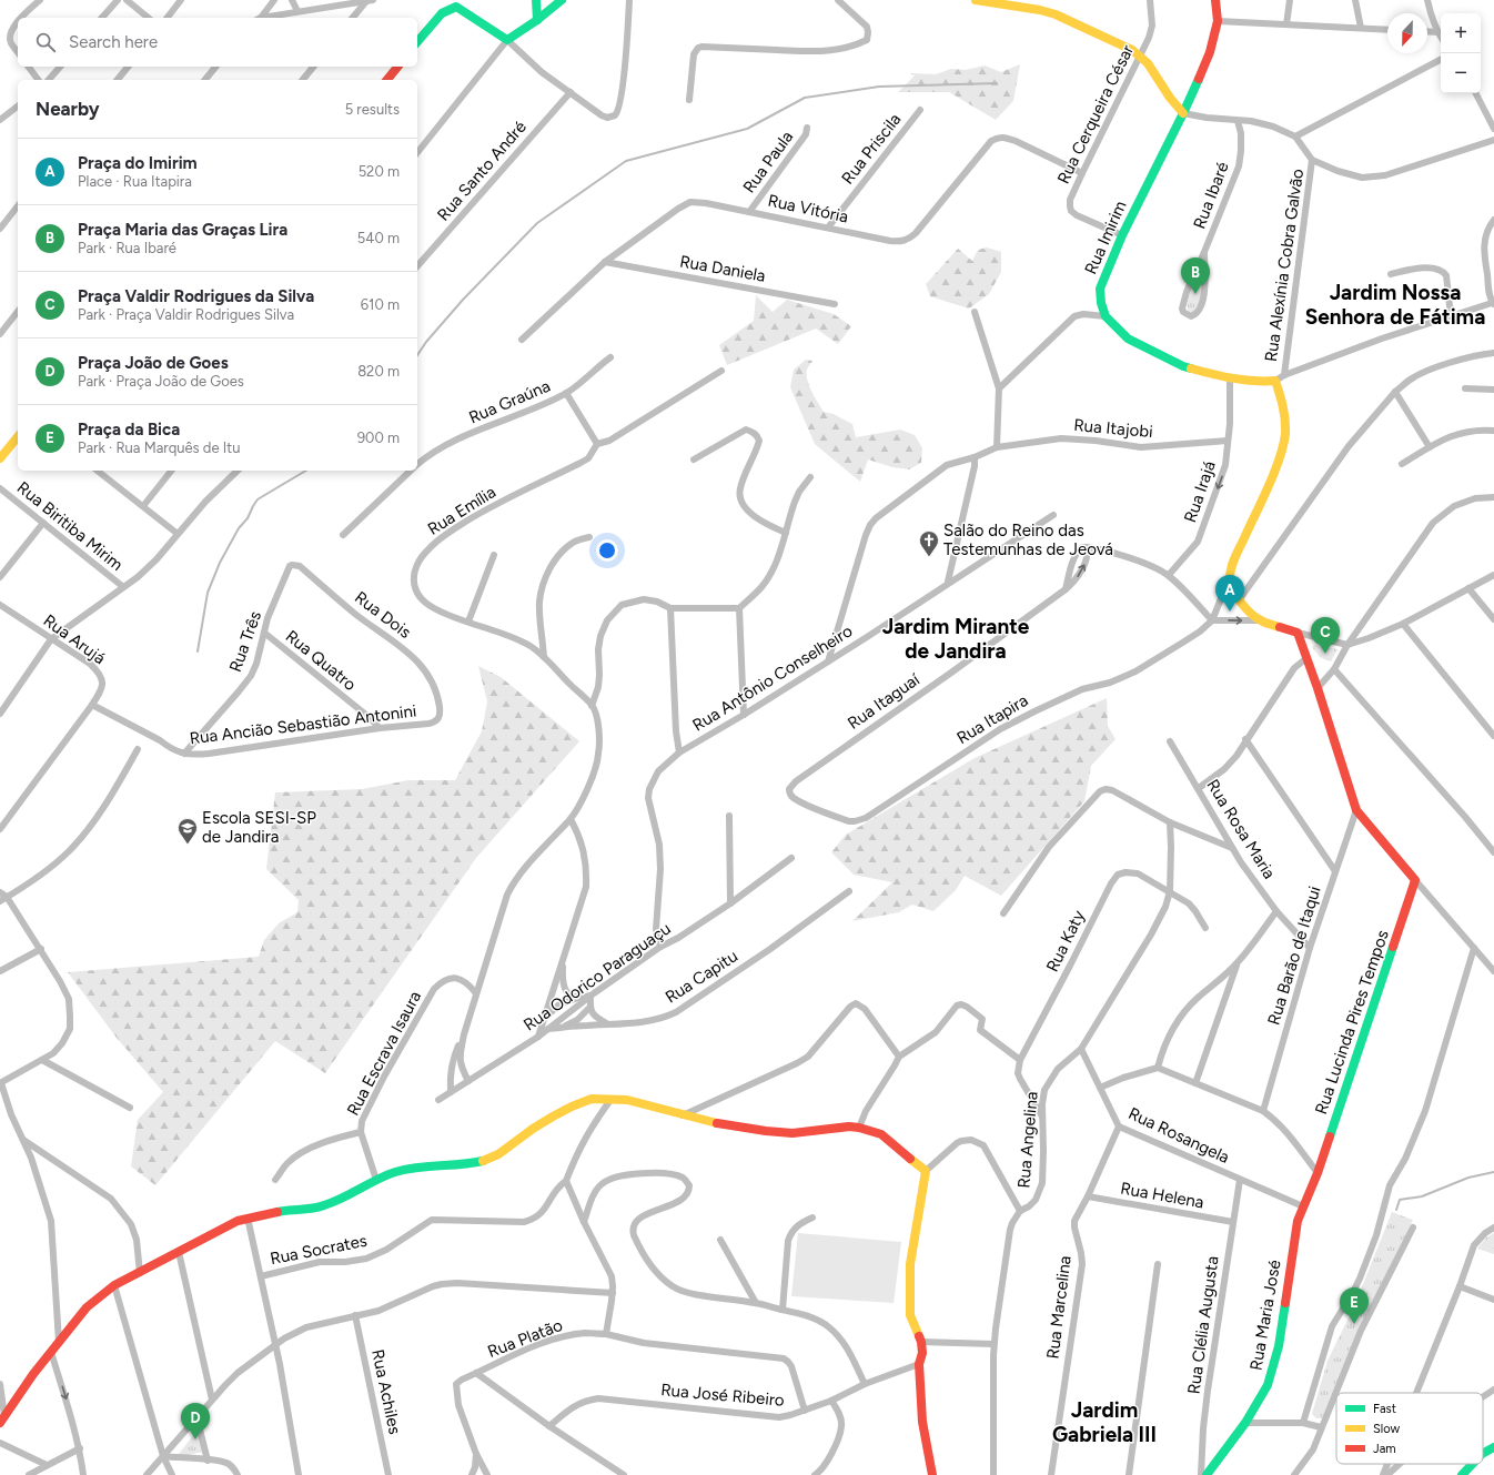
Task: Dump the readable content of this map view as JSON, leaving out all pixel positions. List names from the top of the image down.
{
  "streets": {
    "street": [
      "Rua Cerqueira César",
      "Rua Priscila",
      "Rua Paula",
      "Rua Santo André",
      "Rua Ibaré",
      "Rua Vitória",
      "Rua Imirim",
      "Rua Alexínia Cobra Galvão",
      "Rua Daniela",
      "Rua Graúna",
      "Rua Itajobi",
      "Rua Irajá",
      "Rua Emília",
      "Rua Biritiba Mirim",
      "Rua Dois",
      "Rua Arujá",
      "Rua Três",
      "Rua Quatro",
      "Rua Antônio Conselheiro",
      "Rua Itaguaí",
      "Rua Itapira",
      "Rua Ancião Sebastião Antonini",
      "Rua Rosa Maria",
      "Rua Katy",
      "Rua Barão de Itaqui",
      "Rua Odorico Paraguaçu",
      "Rua Capitu",
      "Rua Lucinda Pires Tempos",
      "Rua Escrava Isaura",
      "Rua Rosangela",
      "Rua Angelina",
      "Rua Helena",
      "Rua Socrates",
      "Rua Marcelina",
      "Rua Maria José",
      "Rua Clélia Augusta",
      "Rua Platão",
      "Rua Achiles",
      "Rua José Ribeiro"
    ]
  },
  "crossings": [
    ["Rua Cerqueira César", "Rua Vitória"],
    ["Rua Cerqueira César", "Rua Imirim"],
    ["Rua Priscila", "Rua Vitória"],
    ["Rua Paula", "Rua Vitória"],
    ["Rua Vitória", "Rua Daniela"],
    ["Rua Imirim", "Rua Irajá"],
    ["Rua Itajobi", "Rua Irajá"],
    ["Rua Itajobi", "Rua Antônio Conselheiro"],
    ["Rua Emília", "Rua Escrava Isaura"],
    ["Rua Dois", "Rua Três"],
    ["Rua Dois", "Rua Ancião Sebastião Antonini"],
    ["Rua Arujá", "Rua Ancião Sebastião Antonini"],
    ["Rua Três", "Rua Quatro"],
    ["Rua Três", "Rua Ancião Sebastião Antonini"],
    ["Rua Quatro", "Rua Ancião Sebastião Antonini"],
    ["Rua Antônio Conselheiro", "Rua Odorico Paraguaçu"],
    ["Rua Itaguaí", "Rua Itapira"],
    ["Rua Rosa Maria", "Rua Barão de Itaqui"],
    ["Rua Katy", "Rua Angelina"],
    ["Rua Odorico Paraguaçu", "Rua Capitu"],
    ["Rua Lucinda Pires Tempos", "Rua Maria José"],
    ["Rua Rosangela", "Rua Angelina"],
    ["Rua Rosangela", "Rua Marcelina"],
    ["Rua Rosangela", "Rua Maria José"],
    ["Rua Rosangela", "Rua Clélia Augusta"],
    ["Rua Helena", "Rua Marcelina"],
    ["Rua Helena", "Rua Clélia Augusta"],
    ["Rua Platão", "Rua José Ribeiro"]
  ],
  "districts": ["Jardim Nossa Senhora de Fátima", "Jardim Mirante de Jandira", "Jardim Gabriela III"],
  "places": {
    "church": ["Salão do Reino das Testemunhas de Jeová"],
    "school or university": ["Escola SESI-SP de Jandira"]
  },
  "legend": ["Fast", "Slow", "Jam"],
  "north": "bottom",
  "page": {
    "map_buttons": ["+", "−"],
    "search": "Search here",
    "heading": ["Nearby", "5 results"],
    "list": [
      {
        "mark": "A",
        "name": "Praça do Imirim",
        "note": "Place · Rua Itapira",
        "value": "520 m"
      },
      {
        "mark": "B",
        "name": "Praça Maria das Graças Lira",
        "note": "Park · Rua Ibaré",
        "value": "540 m"
      },
      {
        "mark": "C",
        "name": "Praça Valdir Rodrigues da Silva",
        "note": "Park · Praça Valdir Rodrigues Silva",
        "value": "610 m"
      },
      {
        "mark": "D",
        "name": "Praça João de Goes",
        "note": "Park · Praça João de Goes",
        "value": "820 m"
      },
      {
        "mark": "E",
        "name": "Praça da Bica",
        "note": "Park · Rua Marquês de Itu",
        "value": "900 m"
      }
    ],
    "pins": [
      "B",
      "A",
      "C",
      "E",
      "D"
    ]
  }
}
